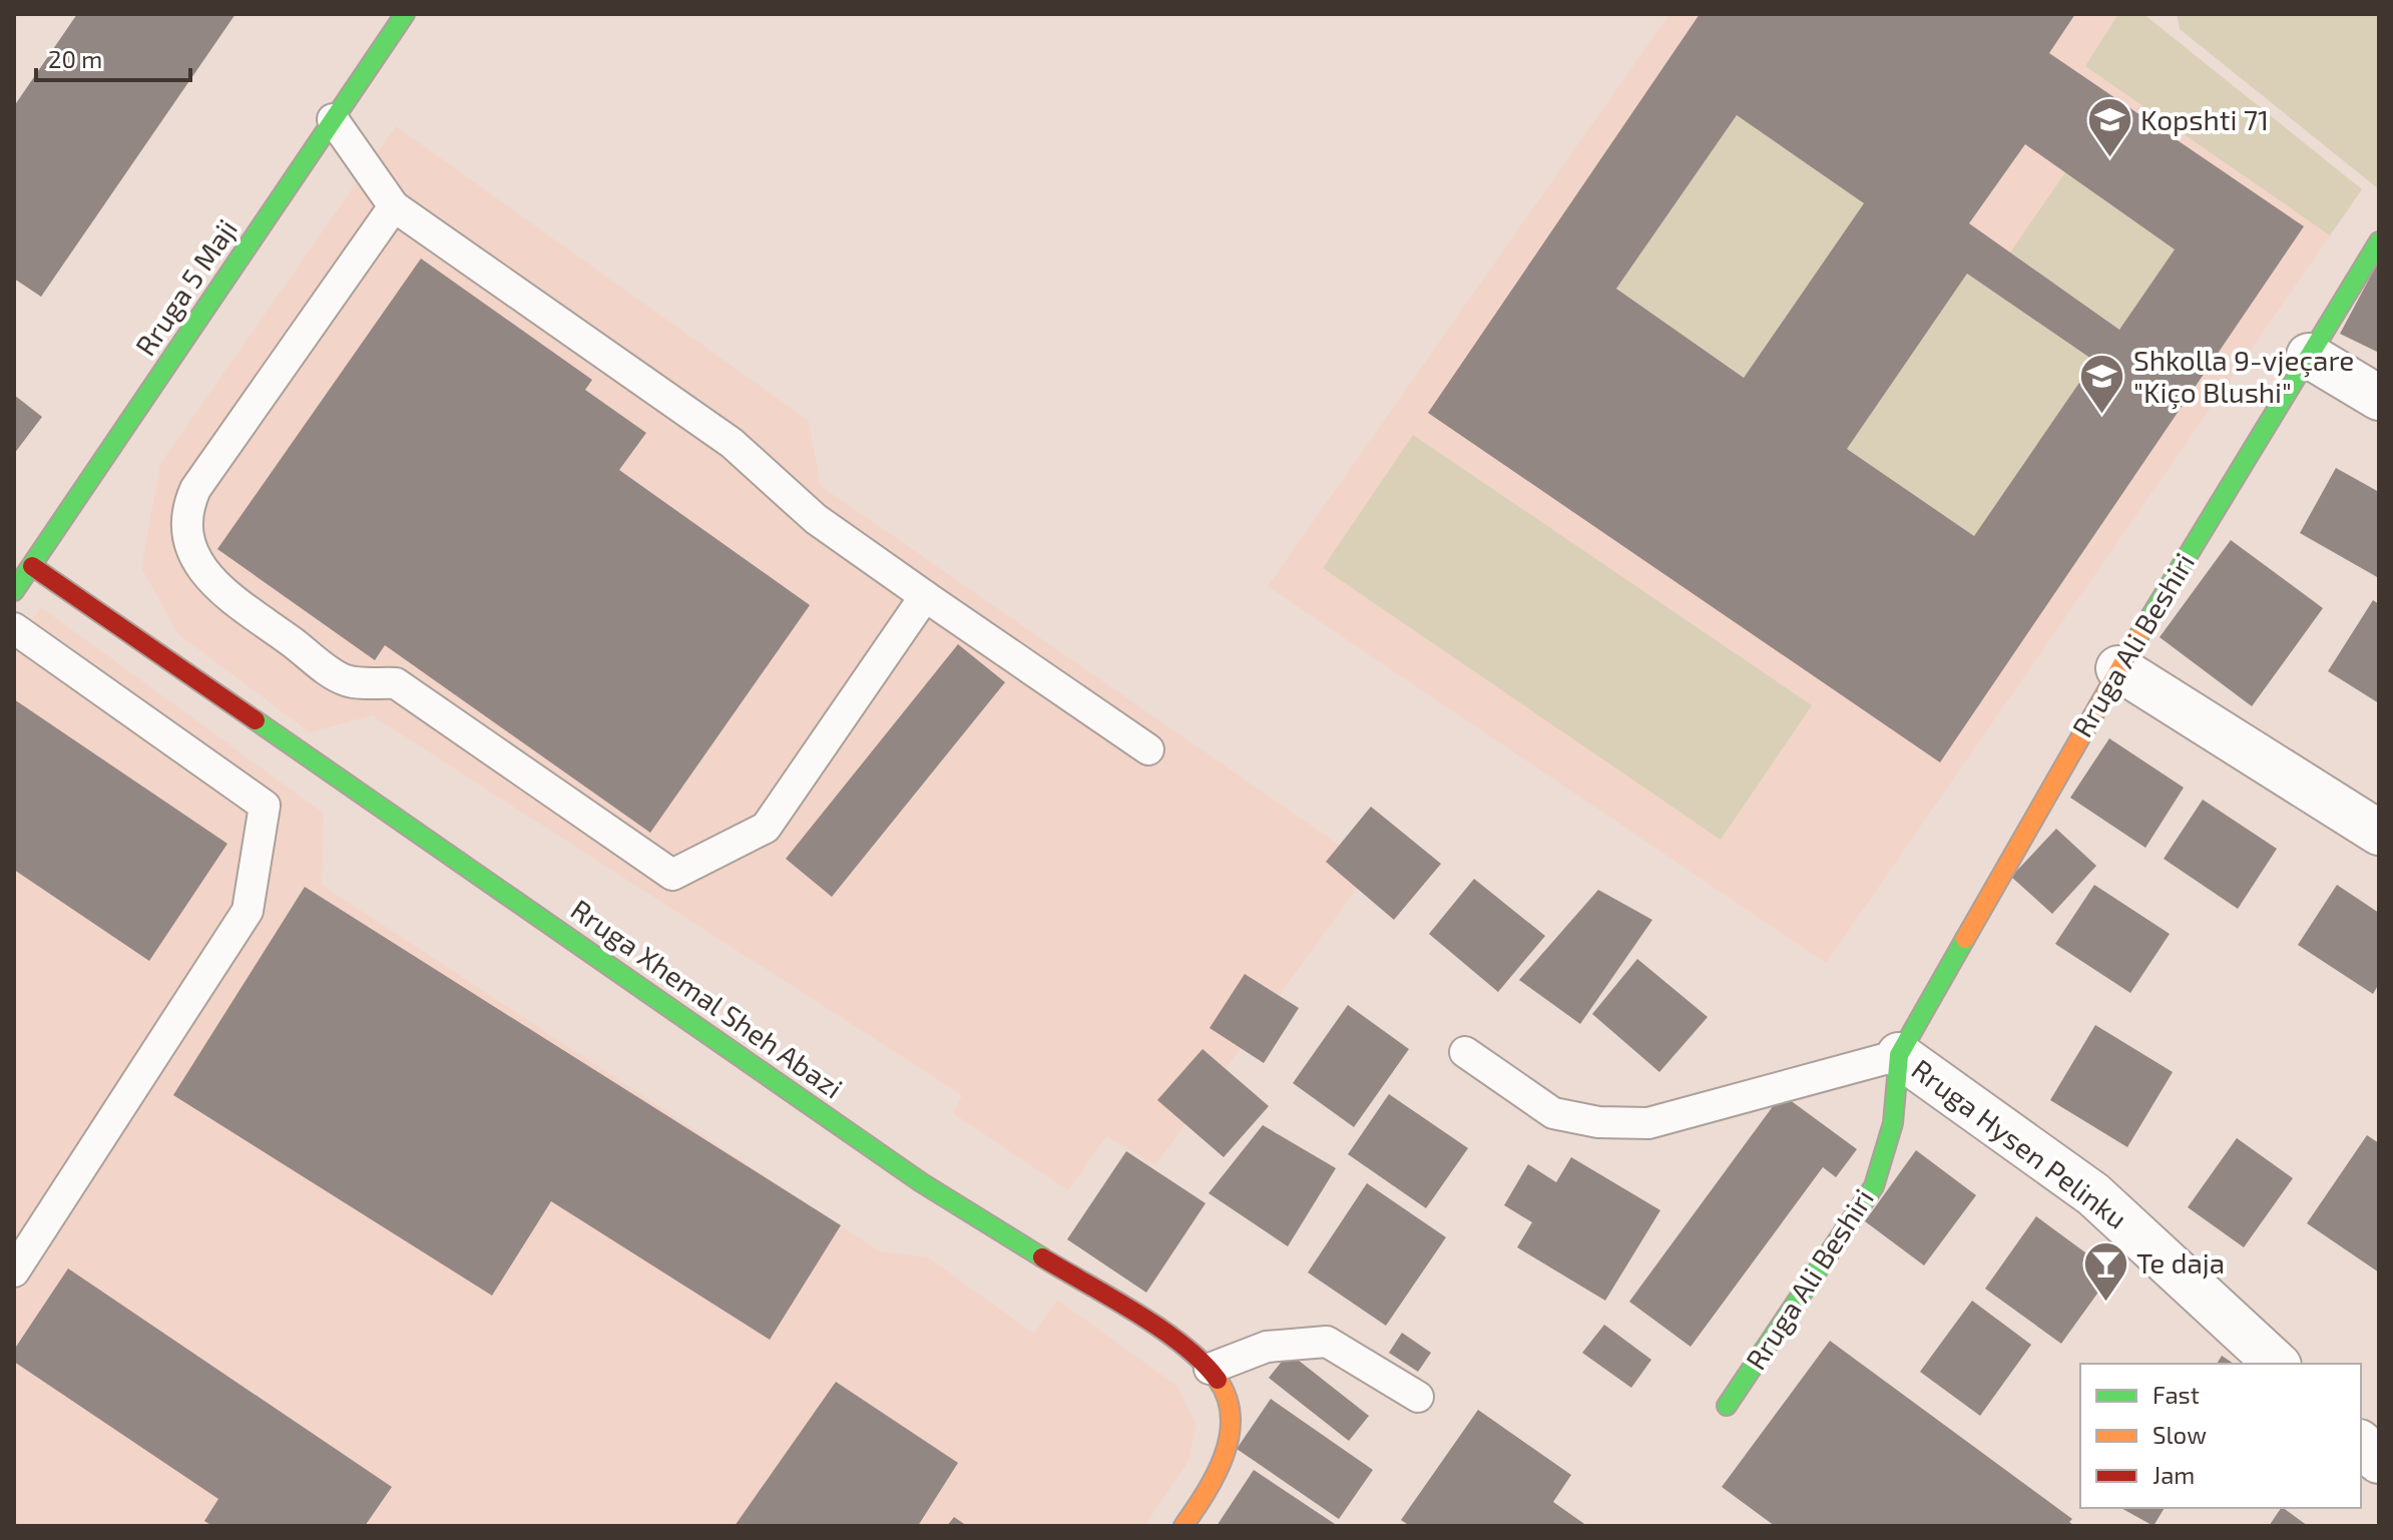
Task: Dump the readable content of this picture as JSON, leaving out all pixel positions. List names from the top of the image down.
{
  "streets": {
    "street": [
      "Rruga 5 Maji",
      "Rruga Ali Beshiri",
      "Rruga Xhemal Sheh Abazi",
      "Rruga Hysen Pelinku"
    ]
  },
  "crossings": [
    ["Rruga 5 Maji", "Rruga Xhemal Sheh Abazi"],
    ["Rruga Ali Beshiri", "Rruga Hysen Pelinku"]
  ],
  "places": {
    "school or university": ["Kopshti 71", "Shkolla 9-vjeçare \"Kiço Blushi\""],
    "bar": ["Te daja"]
  },
  "legend": ["Fast", "Slow", "Jam"],
  "scale_bar": "20 m"
}
